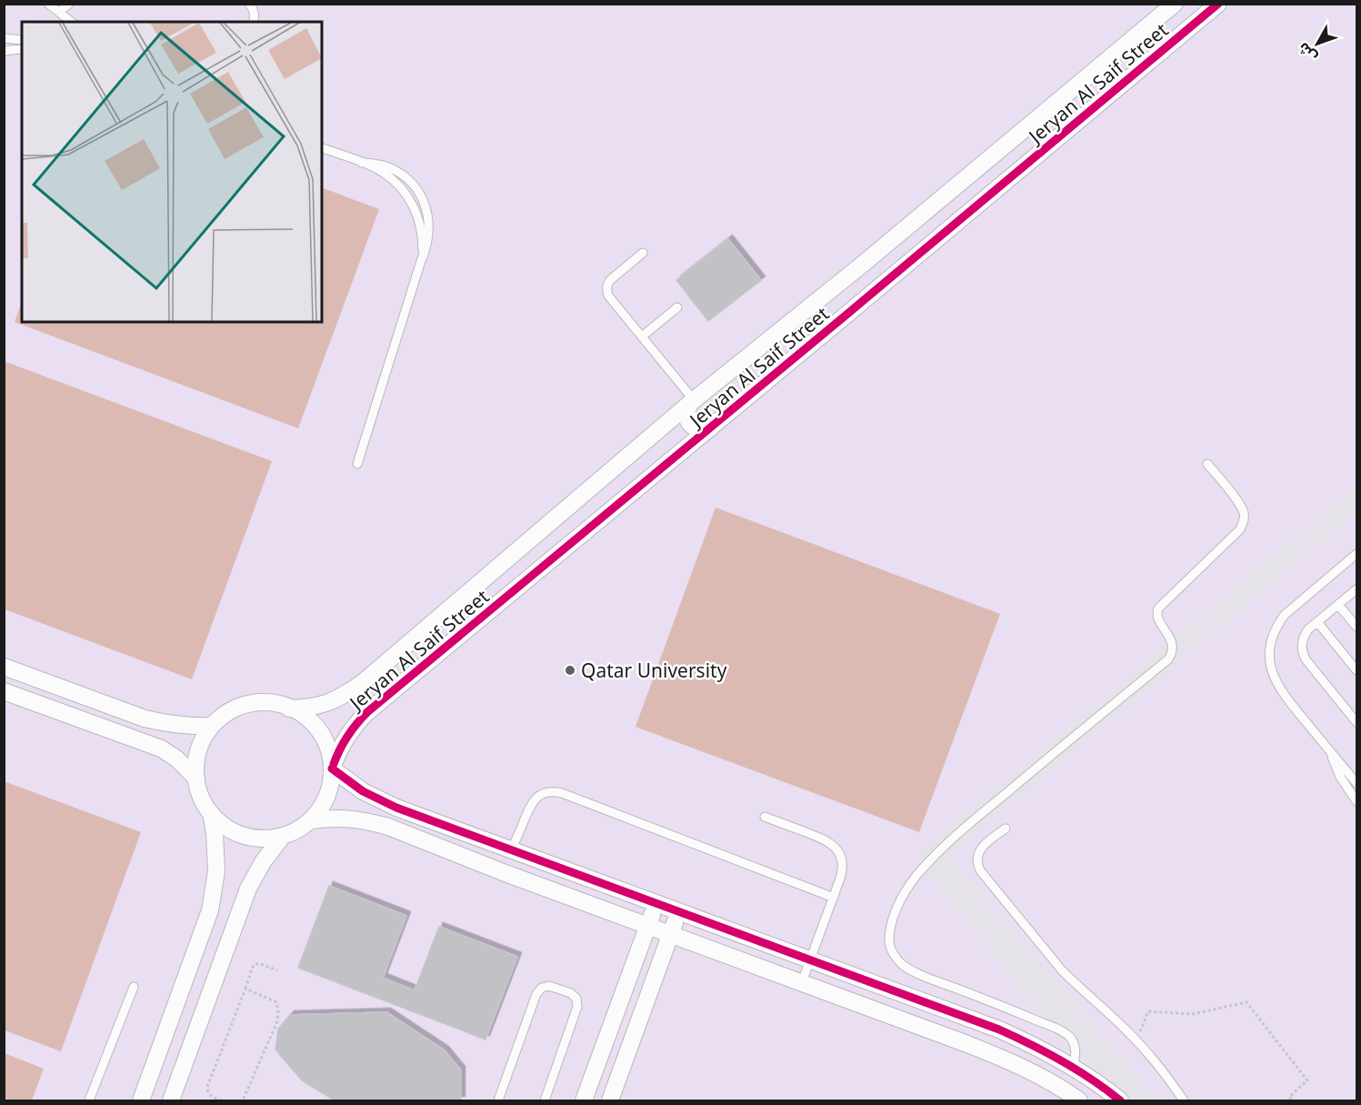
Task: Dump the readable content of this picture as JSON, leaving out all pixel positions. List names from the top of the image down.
{
  "streets": {
    "street": ["Jeryan Al Saif Street"]
  },
  "places": ["Qatar University"],
  "north": "bottom left"
}
